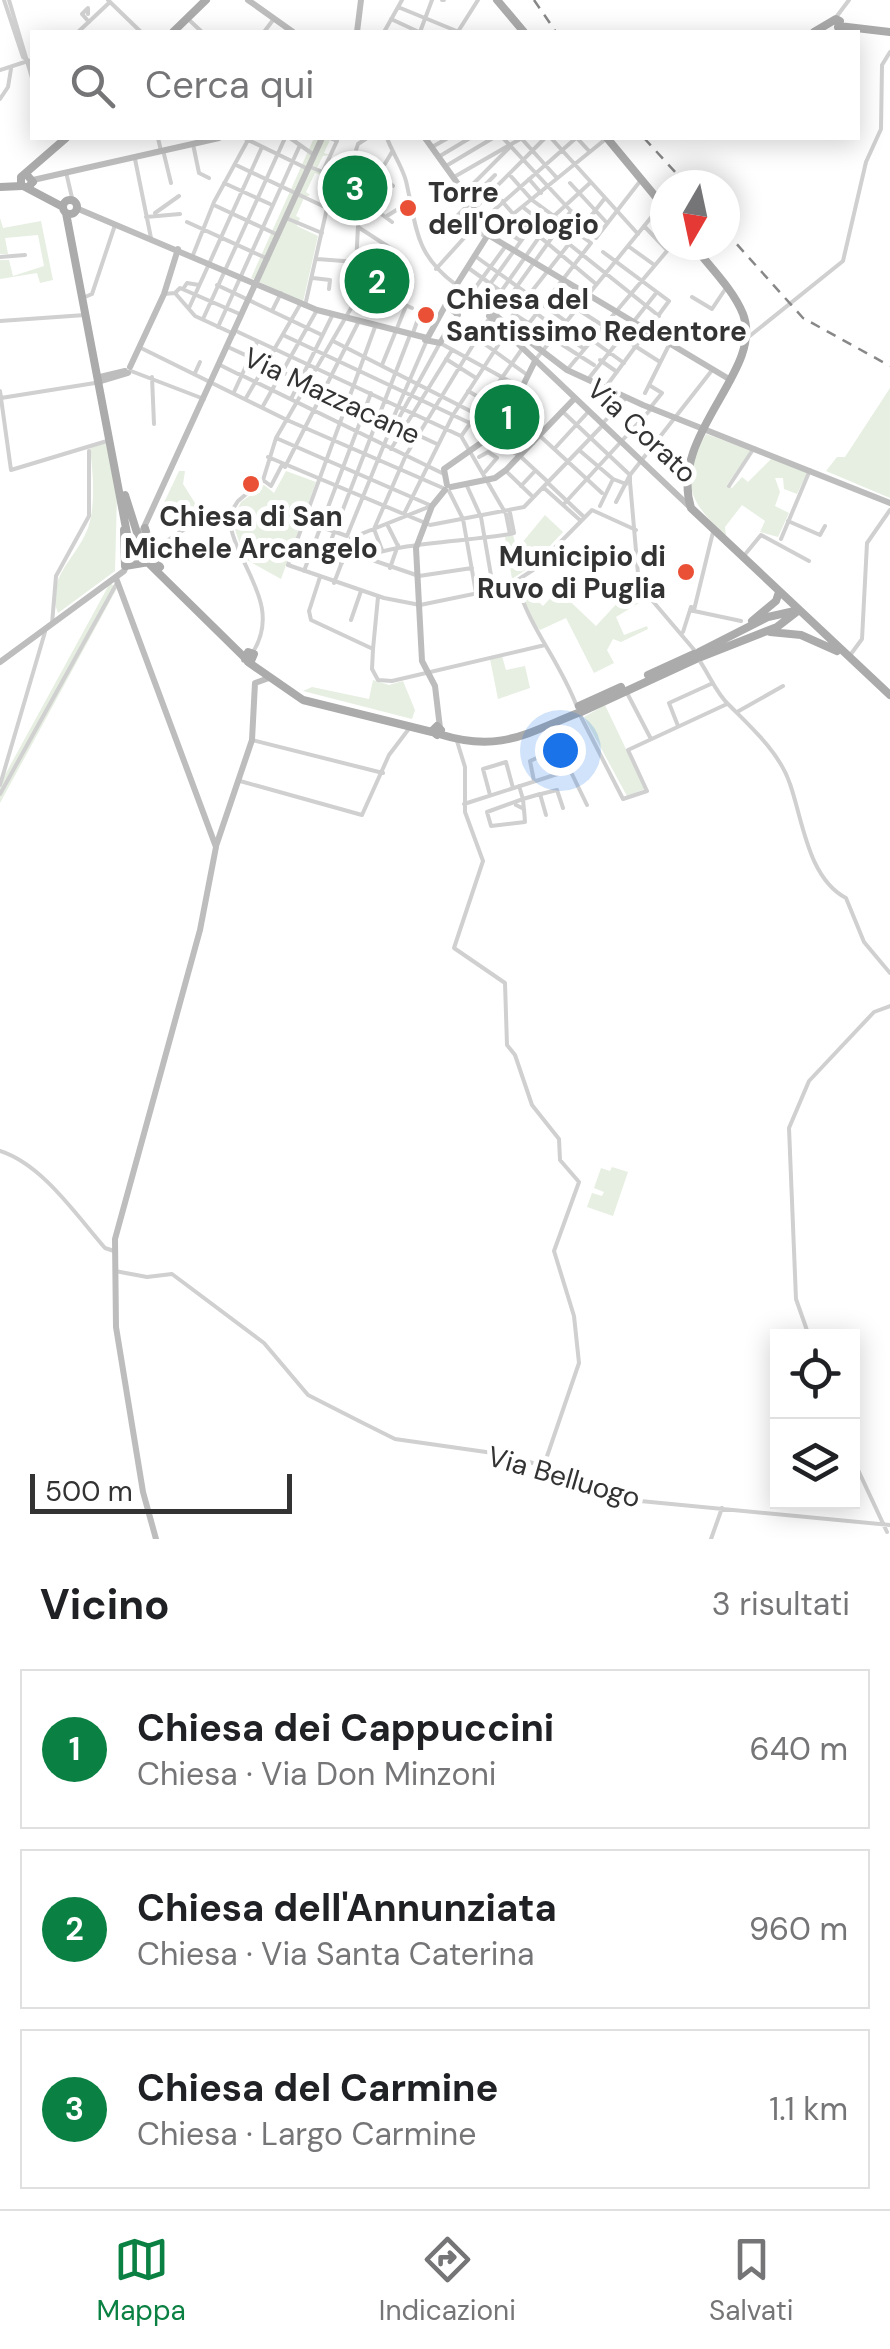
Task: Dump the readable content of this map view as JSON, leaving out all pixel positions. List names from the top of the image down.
{
  "streets": {
    "main road": ["Via Corato"],
    "street": ["Via Mazzacane", "Via Belluogo"]
  },
  "places": [
    "Torre dell'Orologio",
    "Chiesa del Santissimo Redentore",
    "Chiesa di San Michele Arcangelo",
    "Municipio di Ruvo di Puglia"
  ],
  "scale_bar": "500 m",
  "north": "bottom",
  "page": {
    "search": "Cerca qui",
    "pins": ["3", "2", "1"],
    "scale": "500 m",
    "heading": ["Vicino", "3 risultati"],
    "list": [
      {
        "mark": "1",
        "name": "Chiesa dei Cappuccini",
        "note": "Chiesa · Via Don Minzoni",
        "value": "640 m"
      },
      {
        "mark": "2",
        "name": "Chiesa dell'Annunziata",
        "note": "Chiesa · Via Santa Caterina",
        "value": "960 m"
      },
      {
        "mark": "3",
        "name": "Chiesa del Carmine",
        "note": "Chiesa · Largo Carmine",
        "value": "1.1 km"
      }
    ],
    "nav": ["Mappa", "Indicazioni", "Salvati"]
  }
}
